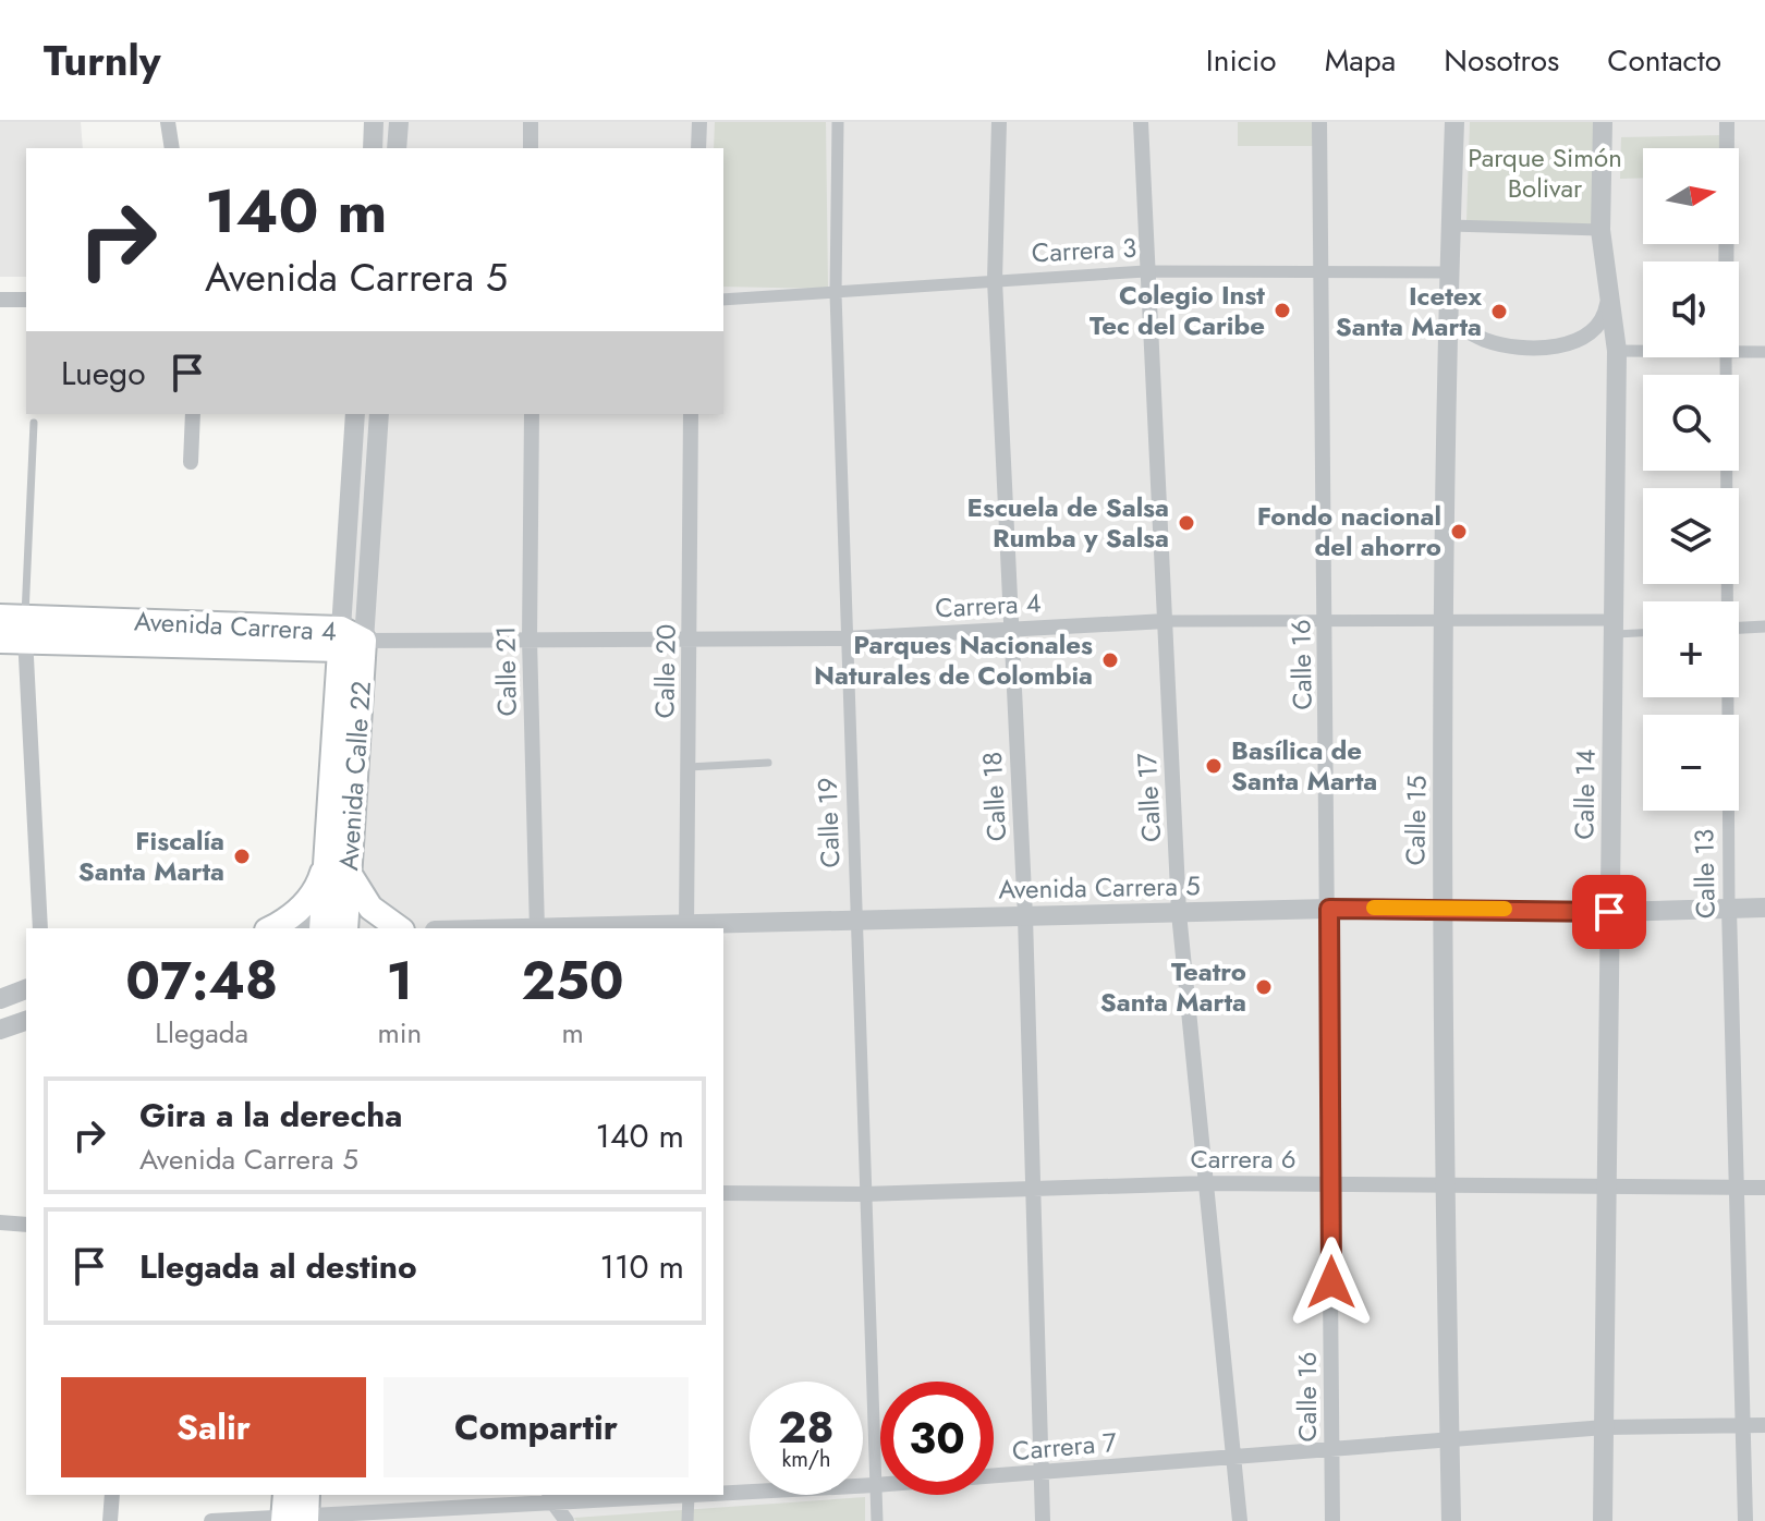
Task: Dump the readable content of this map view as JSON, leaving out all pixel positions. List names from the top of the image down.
{
  "streets": {
    "main road": ["Avenida Carrera 4", "Avenida Calle 22"],
    "street": [
      "Carrera 3",
      "Carrera 4",
      "Calle 16",
      "Calle 21",
      "Calle 20",
      "Calle 14",
      "Calle 18",
      "Calle 17",
      "Calle 15",
      "Calle 19",
      "Calle 13",
      "Avenida Carrera 5",
      "Carrera 6",
      "Carrera 7"
    ]
  },
  "crossings": [
    ["Carrera 3", "Calle 16"],
    ["Carrera 3", "Calle 18"],
    ["Carrera 3", "Calle 17"],
    ["Carrera 3", "Calle 15"],
    ["Carrera 3", "Calle 19"],
    ["Carrera 4", "Avenida Carrera 4"],
    ["Carrera 4", "Calle 16"],
    ["Carrera 4", "Calle 21"],
    ["Carrera 4", "Calle 20"],
    ["Carrera 4", "Avenida Calle 22"],
    ["Carrera 4", "Calle 14"],
    ["Carrera 4", "Calle 18"],
    ["Carrera 4", "Calle 17"],
    ["Carrera 4", "Calle 15"],
    ["Carrera 4", "Calle 19"],
    ["Avenida Carrera 4", "Avenida Calle 22"],
    ["Calle 16", "Avenida Carrera 5"],
    ["Calle 16", "Carrera 6"],
    ["Calle 16", "Carrera 7"],
    ["Calle 20", "Avenida Carrera 5"],
    ["Calle 14", "Avenida Carrera 5"],
    ["Calle 14", "Carrera 6"],
    ["Calle 14", "Carrera 7"],
    ["Calle 18", "Avenida Carrera 5"],
    ["Calle 18", "Carrera 6"],
    ["Calle 18", "Carrera 7"],
    ["Calle 17", "Avenida Carrera 5"],
    ["Calle 17", "Carrera 6"],
    ["Calle 17", "Carrera 7"],
    ["Calle 15", "Avenida Carrera 5"],
    ["Calle 15", "Carrera 6"],
    ["Calle 15", "Carrera 7"],
    ["Calle 19", "Avenida Carrera 5"],
    ["Calle 19", "Carrera 6"],
    ["Calle 19", "Carrera 7"],
    ["Calle 13", "Avenida Carrera 5"],
    ["Calle 13", "Carrera 6"],
    ["Calle 13", "Carrera 7"]
  ],
  "parks": ["Parque Simón Bolivar"],
  "places": [
    "Colegio Inst Tec del Caribe",
    "Icetex Santa Marta",
    "Escuela de Salsa Rumba y Salsa",
    "Fondo nacional del ahorro",
    "Parques Nacionales Naturales de Colombia",
    "Basílica de Santa Marta",
    "Fiscalía Santa Marta",
    "Teatro Santa Marta"
  ],
  "north": "right",
  "page": {
    "header": "Turnly",
    "nav": [
      "Inicio",
      "Mapa",
      "Nosotros",
      "Contacto"
    ],
    "map_buttons": ["+", "−"],
    "turn": ["140 m", "Avenida Carrera 5"],
    "then": "Luego",
    "eta": [
      "07:48",
      "Llegada",
      "1",
      "min",
      "250",
      "m"
    ],
    "list": [
      {
        "name": "Gira a la derecha",
        "note": "Avenida Carrera 5",
        "value": "140 m"
      },
      {
        "name": "Llegada al destino",
        "value": "110 m"
      }
    ],
    "buttons": ["Salir", "Compartir"],
    "speed": "28 km/h",
    "limit": "30"
  }
}
